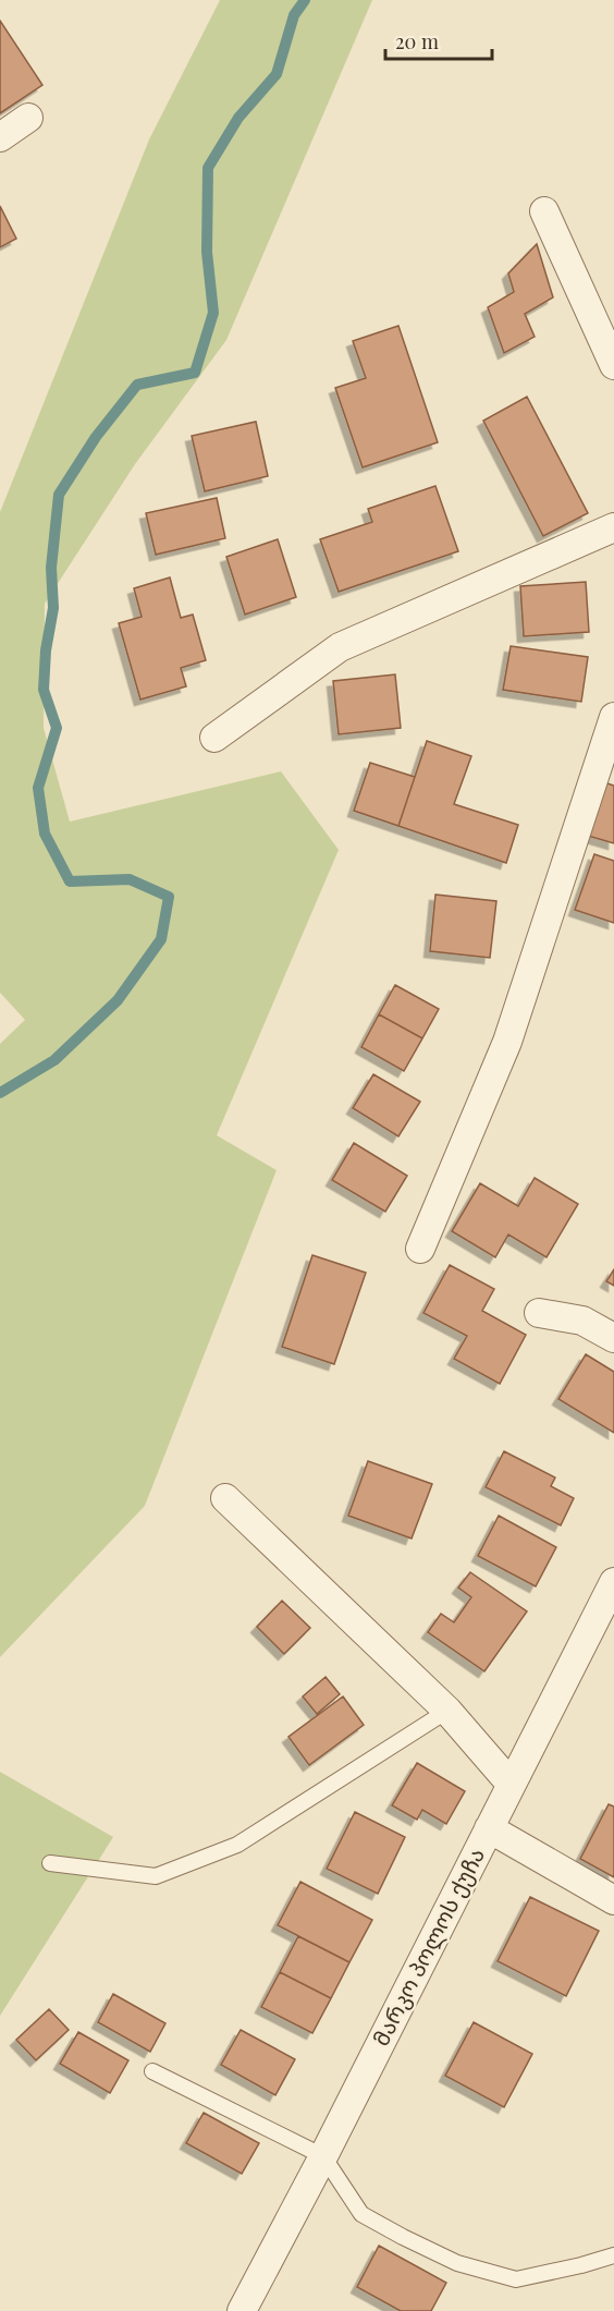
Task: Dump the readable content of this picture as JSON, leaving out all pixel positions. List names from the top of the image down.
{
  "streets": {
    "street": ["მარკო პოლოს ქუჩა"]
  },
  "scale_bar": "20 m"
}
